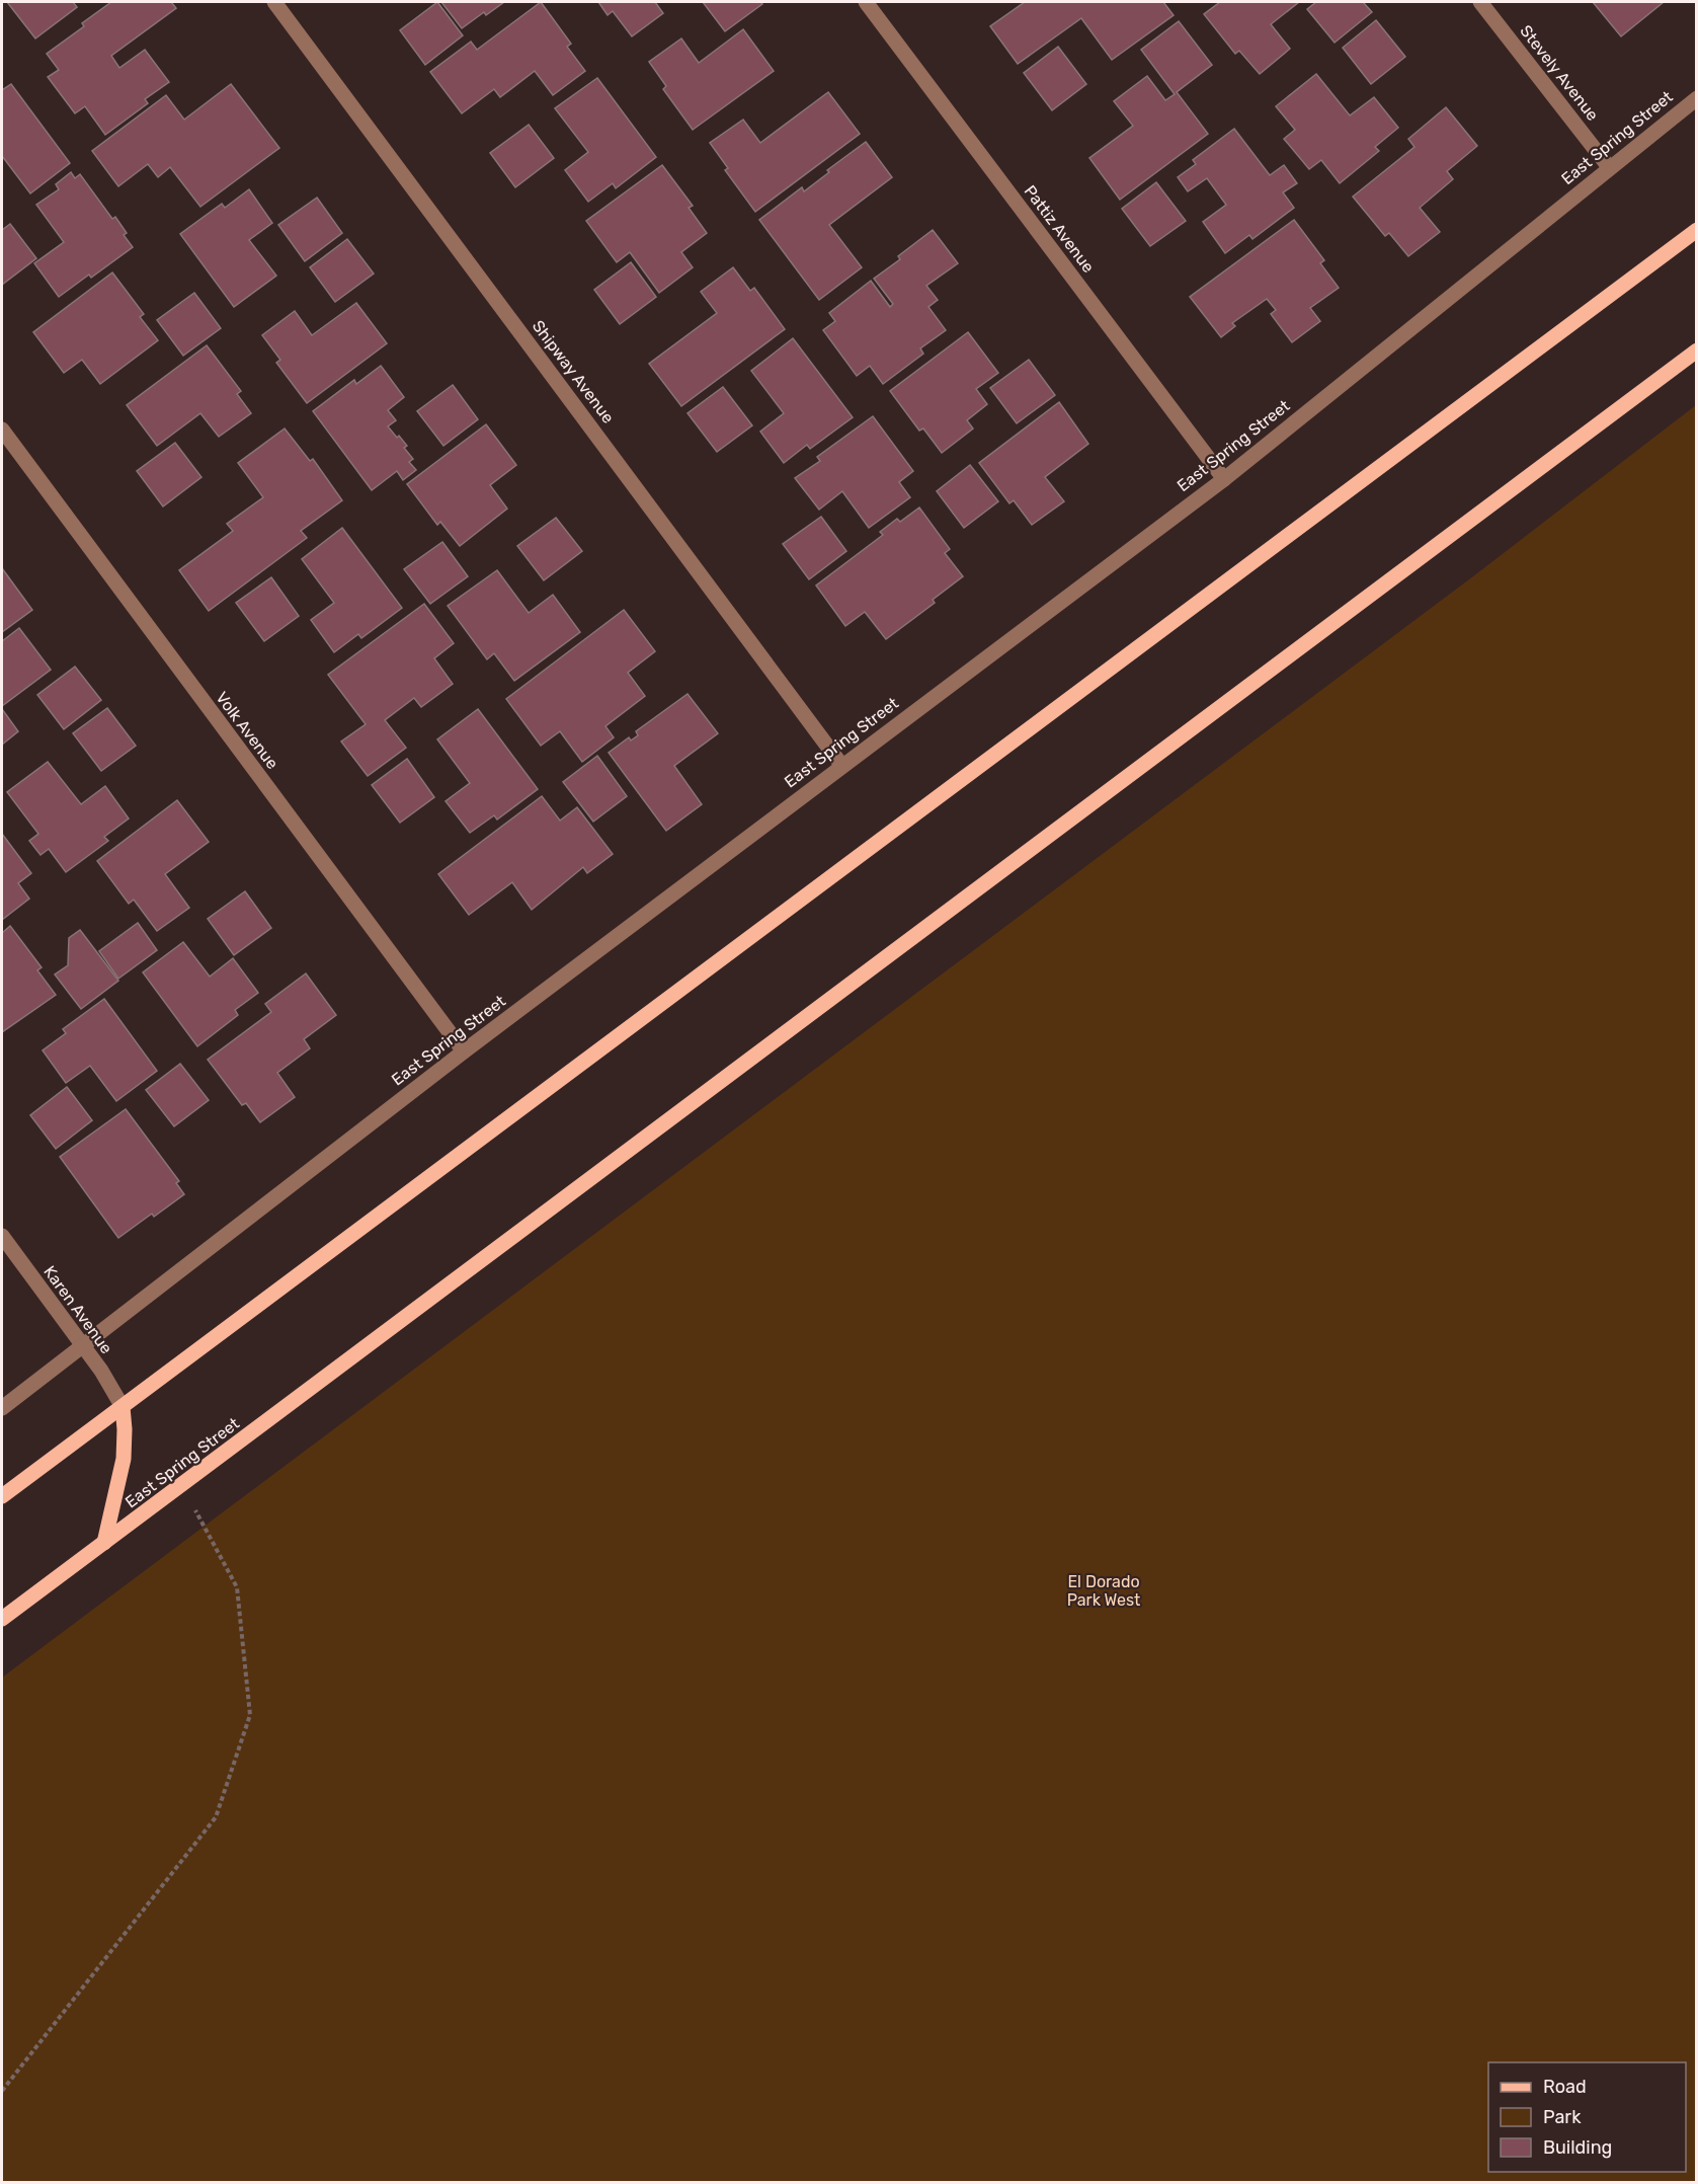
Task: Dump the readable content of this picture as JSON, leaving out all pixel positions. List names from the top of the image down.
{
  "streets": {
    "main road": ["East Spring Street"],
    "street": [
      "Stevely Avenue",
      "Pattiz Avenue",
      "Shipway Avenue",
      "Volk Avenue",
      "Karen Avenue"
    ]
  },
  "crossings": [
    ["Stevely Avenue", "East Spring Street"],
    ["East Spring Street", "Pattiz Avenue"],
    ["East Spring Street", "Shipway Avenue"],
    ["East Spring Street", "Volk Avenue"],
    ["East Spring Street", "Karen Avenue"]
  ],
  "parks": ["El Dorado Park West"],
  "legend": ["Road", "Park", "Building"]
}
